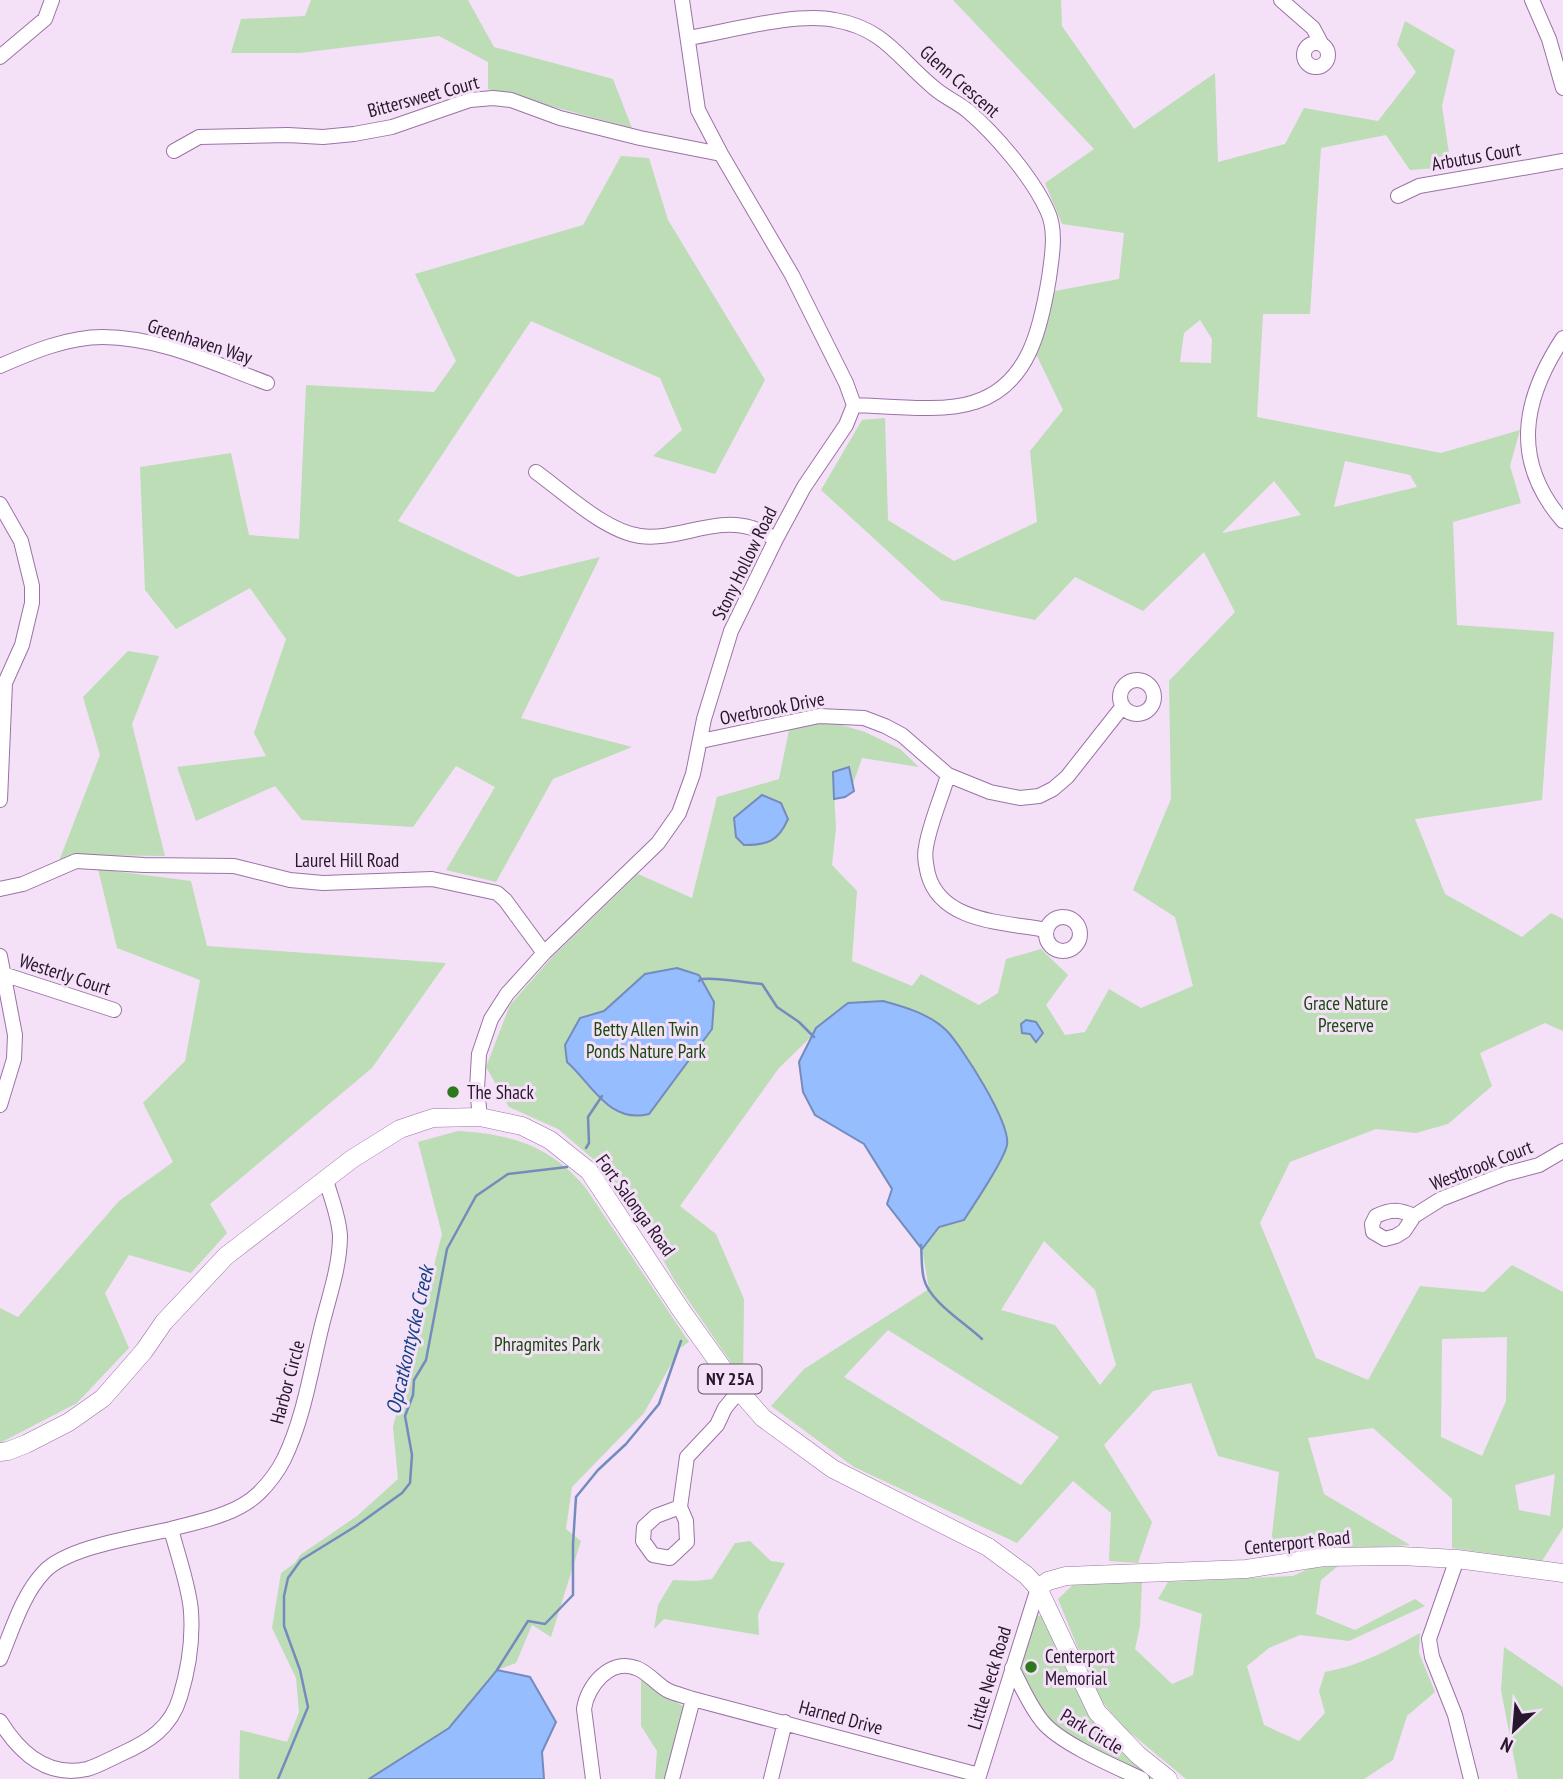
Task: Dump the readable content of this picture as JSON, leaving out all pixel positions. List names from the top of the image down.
{
  "streets": {
    "main road": ["Fort Salonga Road", "NY 25A", "Centerport Road"],
    "street": [
      "Glenn Crescent",
      "Bittersweet Court",
      "Arbutus Court",
      "Greenhaven Way",
      "Stony Hollow Road",
      "Overbrook Drive",
      "Laurel Hill Road",
      "Westerly Court",
      "Westbrook Court",
      "Harbor Circle",
      "Little Neck Road",
      "Harned Drive",
      "Park Circle"
    ]
  },
  "crossings": [
    ["Glenn Crescent", "Stony Hollow Road"],
    ["Stony Hollow Road", "Overbrook Drive"],
    ["Stony Hollow Road", "Laurel Hill Road"],
    ["Stony Hollow Road", "Fort Salonga Road"],
    ["Fort Salonga Road", "NY 25A"],
    ["Fort Salonga Road", "Harbor Circle"],
    ["Fort Salonga Road", "Centerport Road"],
    ["Fort Salonga Road", "Little Neck Road"],
    ["NY 25A", "Centerport Road"],
    ["NY 25A", "Little Neck Road"],
    ["Centerport Road", "Little Neck Road"],
    ["Little Neck Road", "Harned Drive"],
    ["Little Neck Road", "Park Circle"]
  ],
  "water": ["Opcatkontycke Creek"],
  "parks": ["Grace Nature Preserve", "Betty Allen Twin Ponds Nature Park", "Phragmites Park"],
  "places": ["The Shack", "Centerport Memorial"],
  "north": "bottom left"
}
